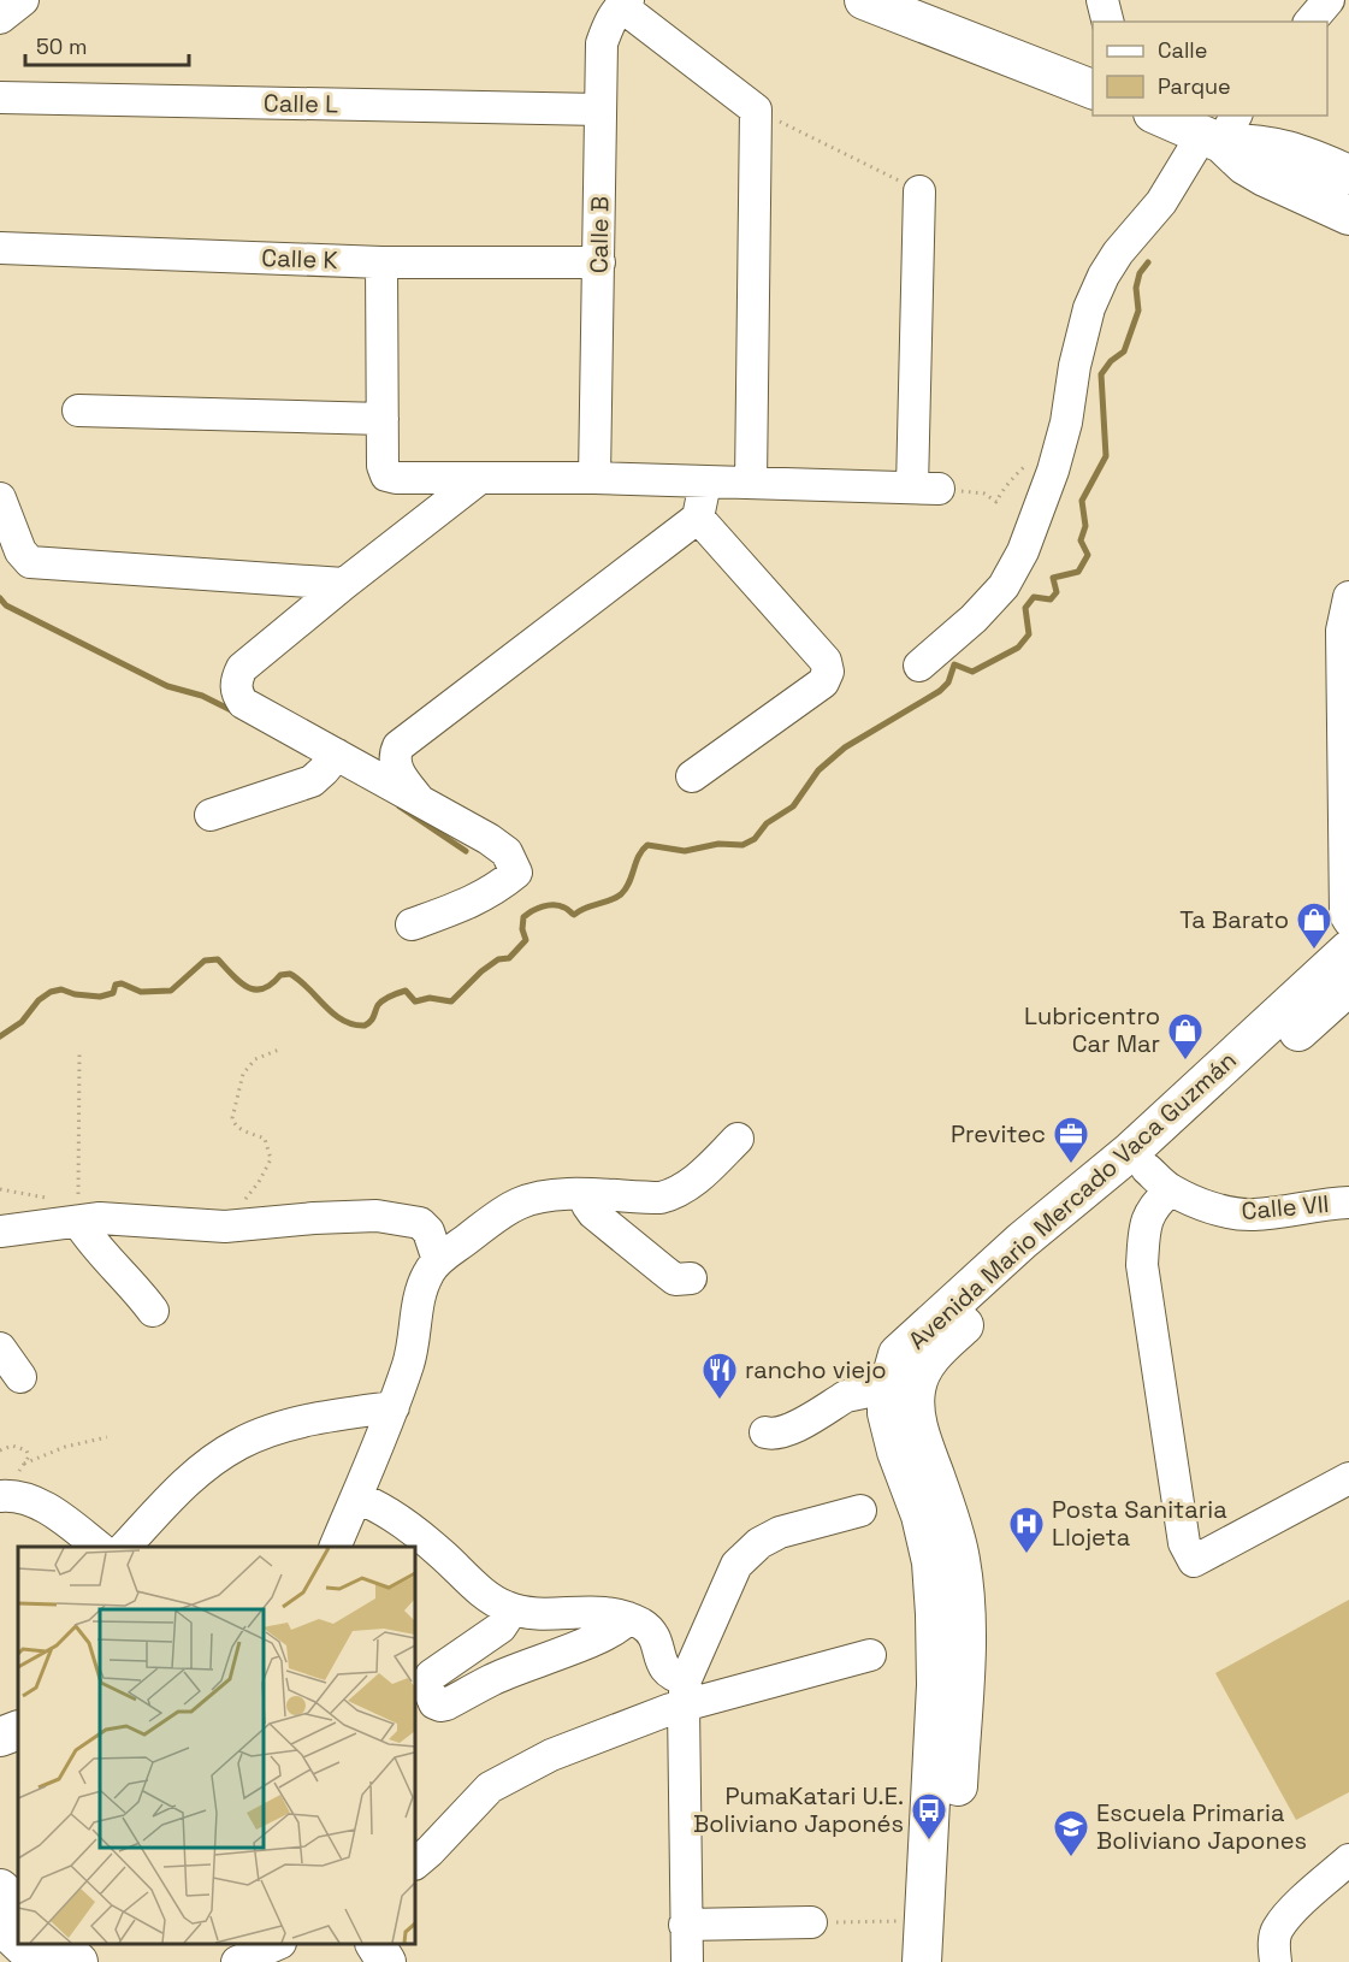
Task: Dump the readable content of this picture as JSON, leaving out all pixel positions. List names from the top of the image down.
{
  "streets": {
    "main road": ["Avenida Mario Mercado Vaca Guzmán"],
    "street": [
      "Calle L",
      "Calle B",
      "Calle K",
      "Calle VII"
    ]
  },
  "crossings": [
    ["Calle L", "Calle B"],
    ["Calle B", "Calle K"],
    ["Avenida Mario Mercado Vaca Guzmán", "Calle VII"]
  ],
  "places": {
    "shop": ["Ta Barato", "Lubricentro Car Mar"],
    "office": ["Previtec"],
    "restaurant": ["rancho viejo"],
    "hospital": ["Posta Sanitaria Llojeta"],
    "bus stop": ["PumaKatari U.E. Boliviano Japonés"],
    "school or university": ["Escuela Primaria Boliviano Japones"]
  },
  "legend": ["Calle", "Parque"],
  "scale_bar": "50 m"
}
